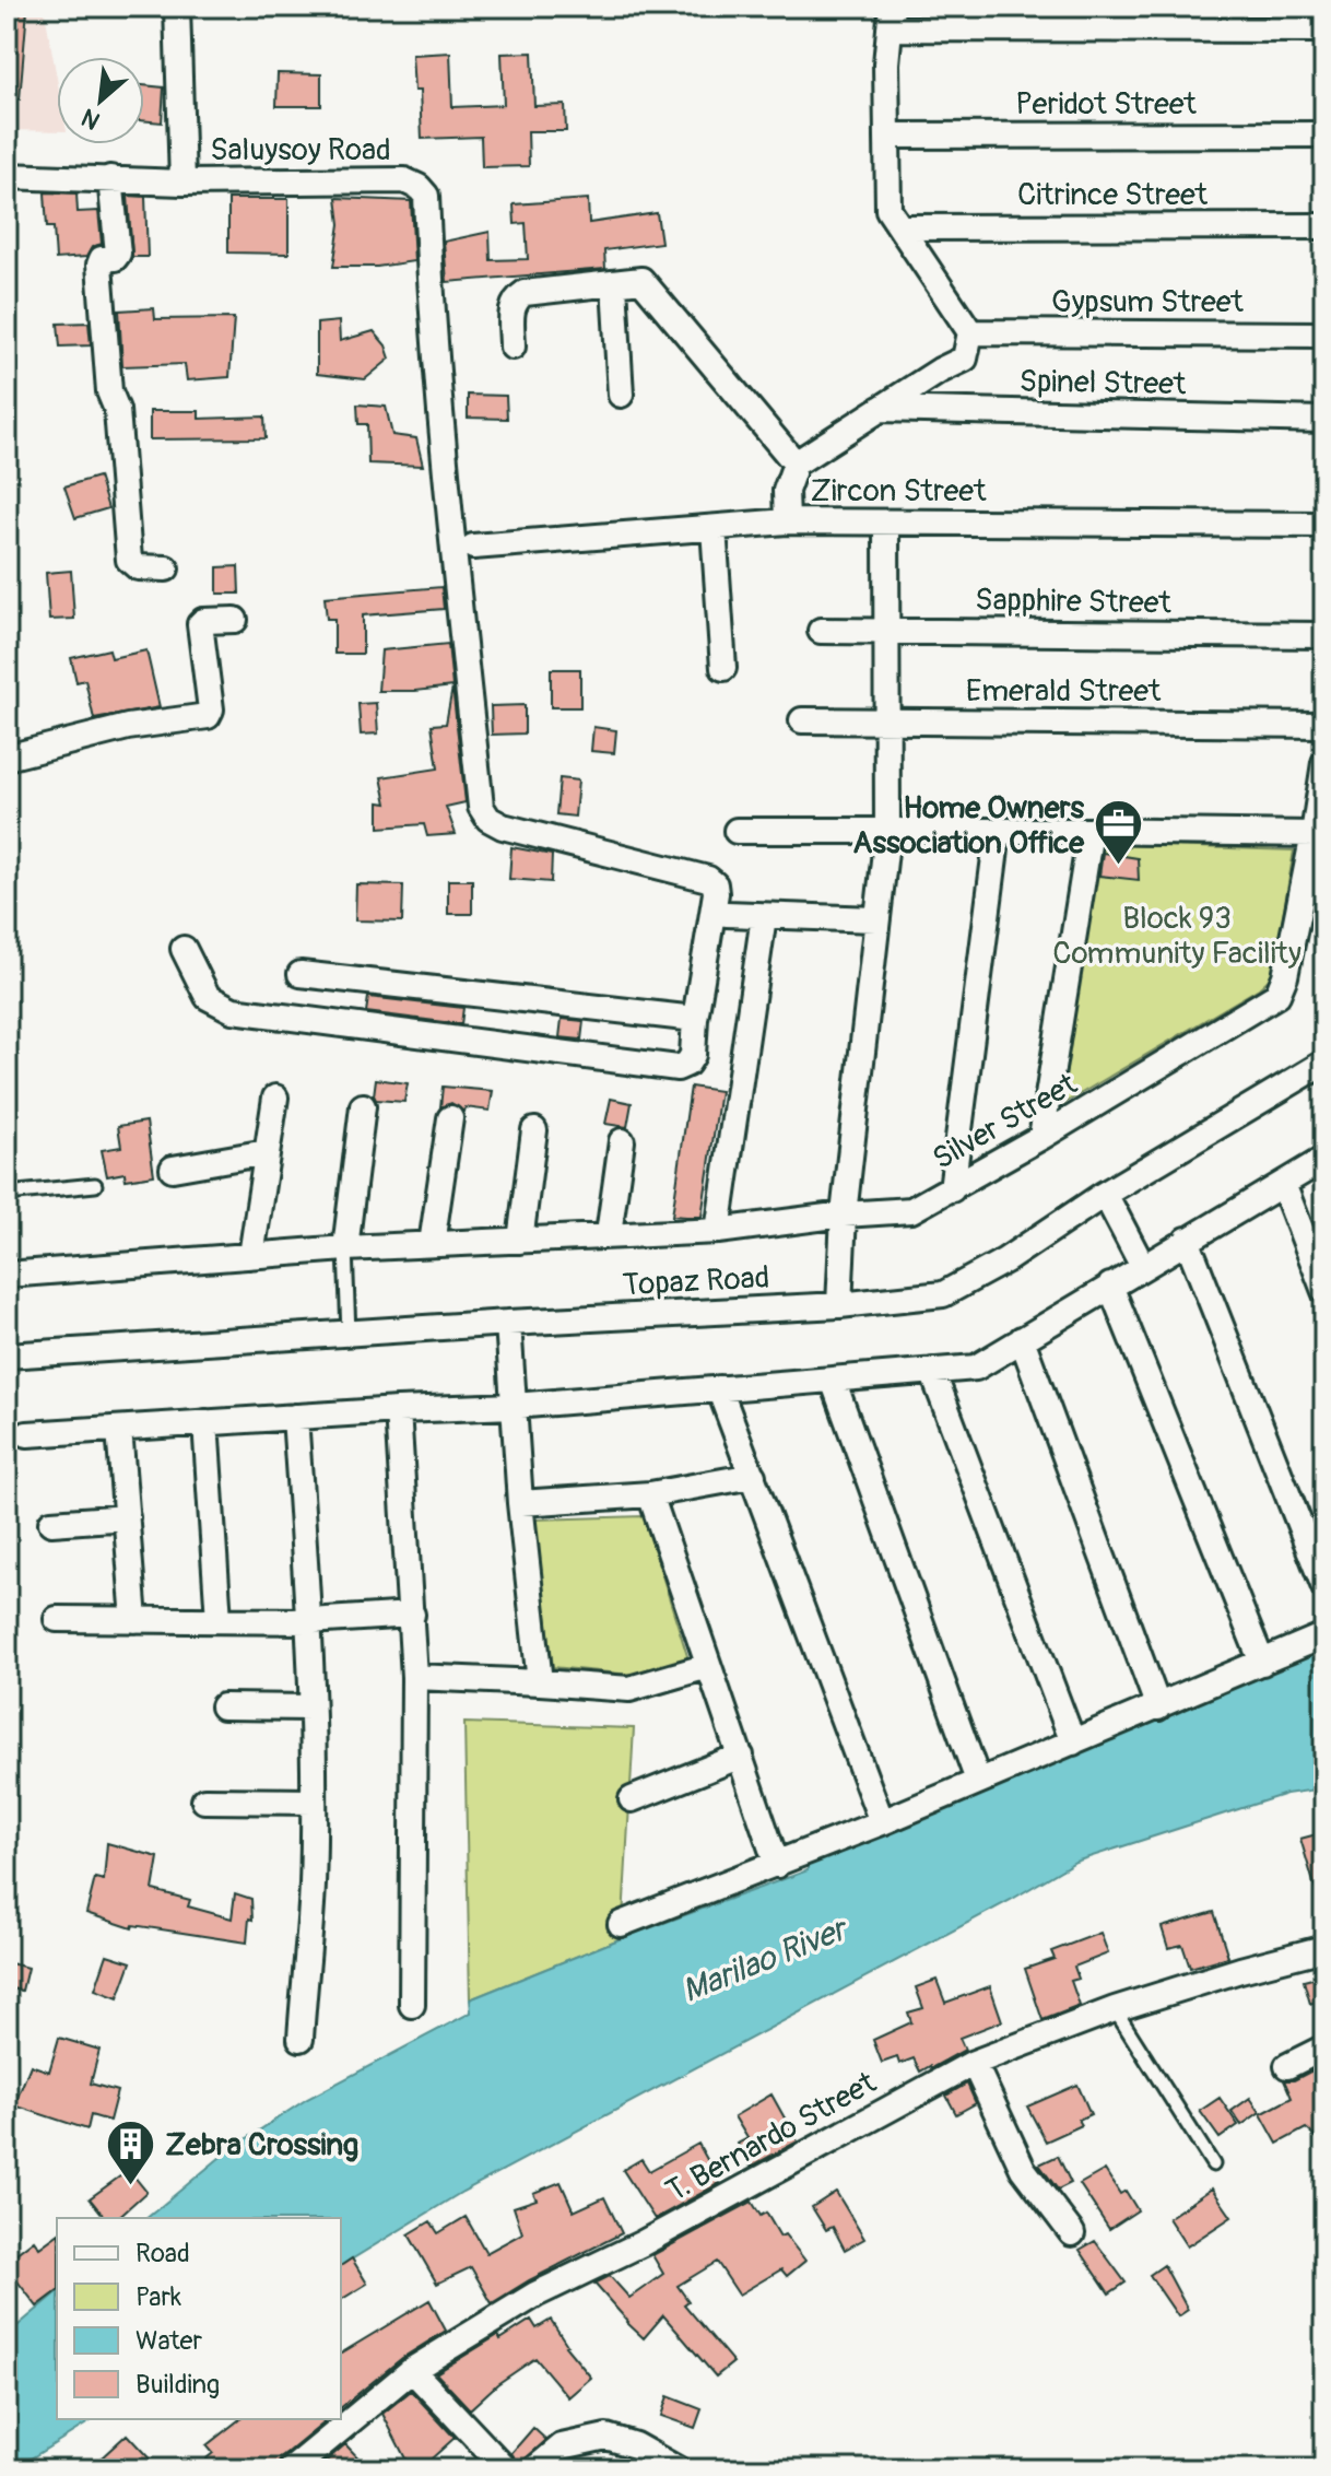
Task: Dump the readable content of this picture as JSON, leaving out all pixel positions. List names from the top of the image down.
{
  "streets": {
    "street": [
      "Peridot Street",
      "Saluysoy Road",
      "Citrince Street",
      "Gypsum Street",
      "Spinel Street",
      "Zircon Street",
      "Sapphire Street",
      "Emerald Street",
      "Silver Street",
      "Topaz Road",
      "T. Bernardo Street"
    ]
  },
  "water": ["Marilao River"],
  "parks": ["Block 93 Community Facility"],
  "places": {
    "office": ["Home Owners Association Office"],
    "building": ["Zebra Crossing"]
  },
  "legend": [
    "Road",
    "Park",
    "Water",
    "Building"
  ],
  "north": "bottom left"
}
